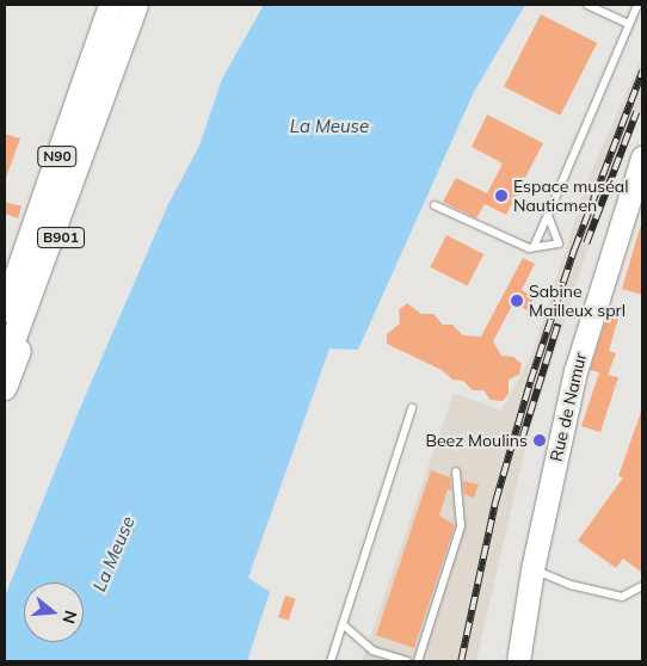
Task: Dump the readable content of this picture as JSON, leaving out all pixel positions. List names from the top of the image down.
{
  "streets": {
    "main road": ["N90", "B901", "Rue de Namur"]
  },
  "crossings": [
    ["N90", "B901"]
  ],
  "water": ["La Meuse"],
  "places": ["Espace muséal Nauticmen", "Sabine Mailleux sprl", "Beez Moulins"],
  "north": "right"
}
